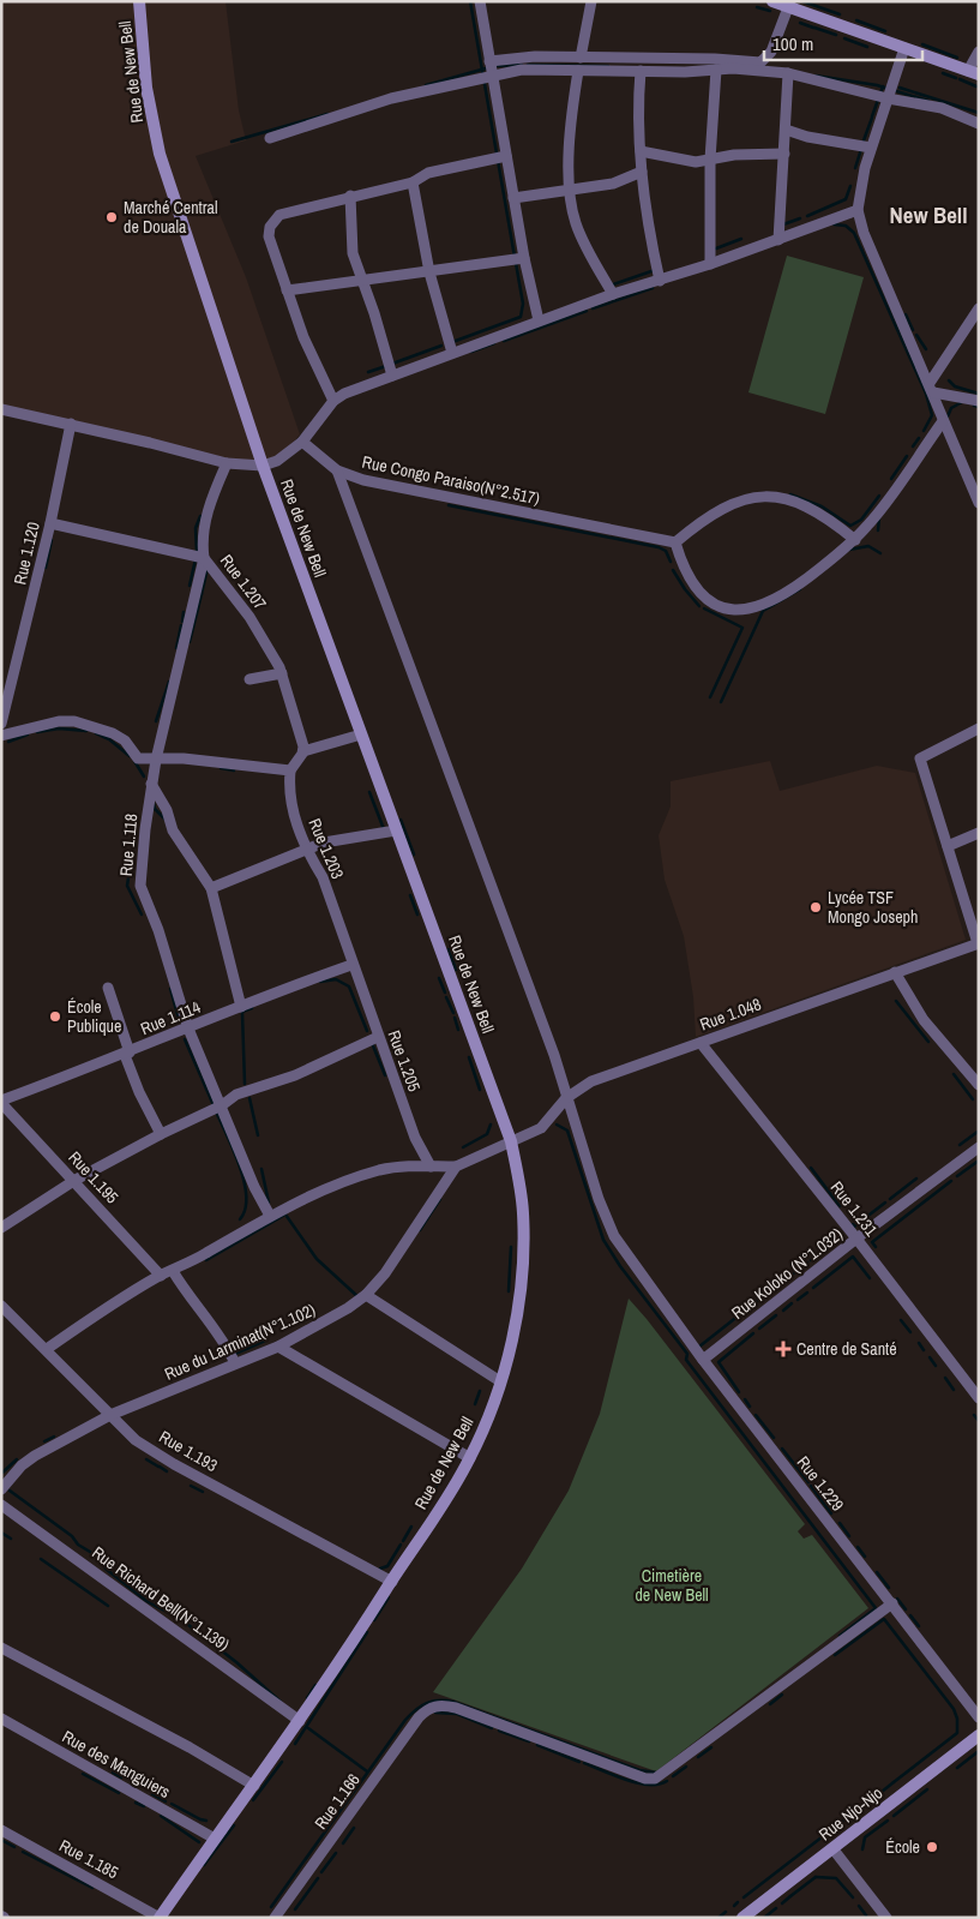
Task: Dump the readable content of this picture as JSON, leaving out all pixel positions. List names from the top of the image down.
{
  "streets": {
    "main road": ["Rue de New Bell", "Rue Njo-Njo"],
    "street": [
      "Rue Congo Paraiso(N°2.517)",
      "Rue 1.120",
      "Rue 1.207",
      "Rue 1.118",
      "Rue 1.203",
      "Rue 1.048",
      "Rue 1.114",
      "Rue 1.205",
      "Rue 1.195",
      "Rue 1.231",
      "Rue Koloko (N°1.032)",
      "Rue du Larminat(N°1.102)",
      "Rue 1.193",
      "Rue 1.229",
      "Rue Richard Bell(N°1.139)",
      "Rue des Manguiers",
      "Rue 1.166",
      "Rue 1.185"
    ]
  },
  "crossings": [
    ["Rue de New Bell", "Rue 1.048"],
    ["Rue de New Bell", "Rue 1.193"],
    ["Rue de New Bell", "Rue Richard Bell(N°1.139)"],
    ["Rue de New Bell", "Rue des Manguiers"],
    ["Rue de New Bell", "Rue 1.185"],
    ["Rue Congo Paraiso(N°2.517)", "Rue 1.229"],
    ["Rue 1.120", "Rue 1.207"],
    ["Rue 1.207", "Rue 1.118"],
    ["Rue 1.118", "Rue 1.114"],
    ["Rue 1.203", "Rue 1.114"],
    ["Rue 1.203", "Rue 1.205"],
    ["Rue 1.048", "Rue 1.231"],
    ["Rue 1.048", "Rue 1.229"],
    ["Rue 1.114", "Rue 1.205"],
    ["Rue 1.114", "Rue 1.195"],
    ["Rue 1.231", "Rue Koloko (N°1.032)"],
    ["Rue Koloko (N°1.032)", "Rue 1.229"],
    ["Rue du Larminat(N°1.102)", "Rue 1.193"],
    ["Rue 1.229", "Rue 1.166"]
  ],
  "districts": ["New Bell"],
  "parks": ["Cimetière de New Bell"],
  "places": {
    "other": [
      "Marché Central de Douala",
      "Lycée TSF Mongo Joseph",
      "École Publique",
      "École"
    ],
    "health": ["Centre de Santé"]
  },
  "scale_bar": "100 m"
}
